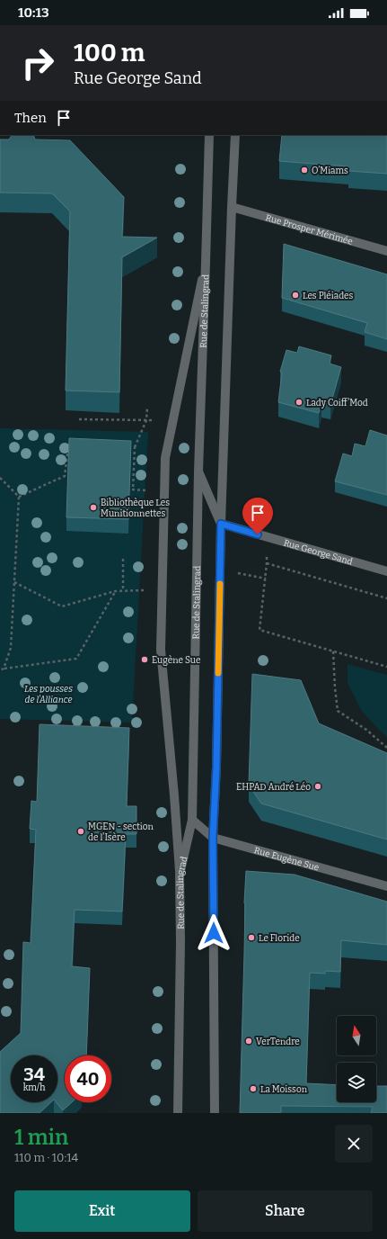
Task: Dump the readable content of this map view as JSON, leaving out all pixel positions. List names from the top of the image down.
{
  "streets": {
    "street": [
      "Rue Prosper Mérimée",
      "Rue de Stalingrad",
      "Rue George Sand",
      "Rue Eugène Sue"
    ]
  },
  "crossings": [
    ["Rue de Stalingrad", "Rue Eugène Sue"]
  ],
  "parks": ["Les pousses de l'Alliance"],
  "places": [
    "O’Miams",
    "Les Pléiades",
    "Lady Coiff'Mod",
    "Bibliothèque Les Munitionnettes",
    "Eugène Sue",
    "EHPAD André Léo",
    "MGEN - section de l'Isère",
    "Le Floride",
    "VerTendre",
    "La Moisson"
  ],
  "north": "top",
  "page": {
    "status": "10:13",
    "turn": ["100 m", "Rue George Sand"],
    "then": "Then",
    "speed": "34 km/h",
    "limit": "40",
    "heading": ["1 min", "110 m · 10:14"],
    "buttons": ["Exit", "Share"]
  }
}
